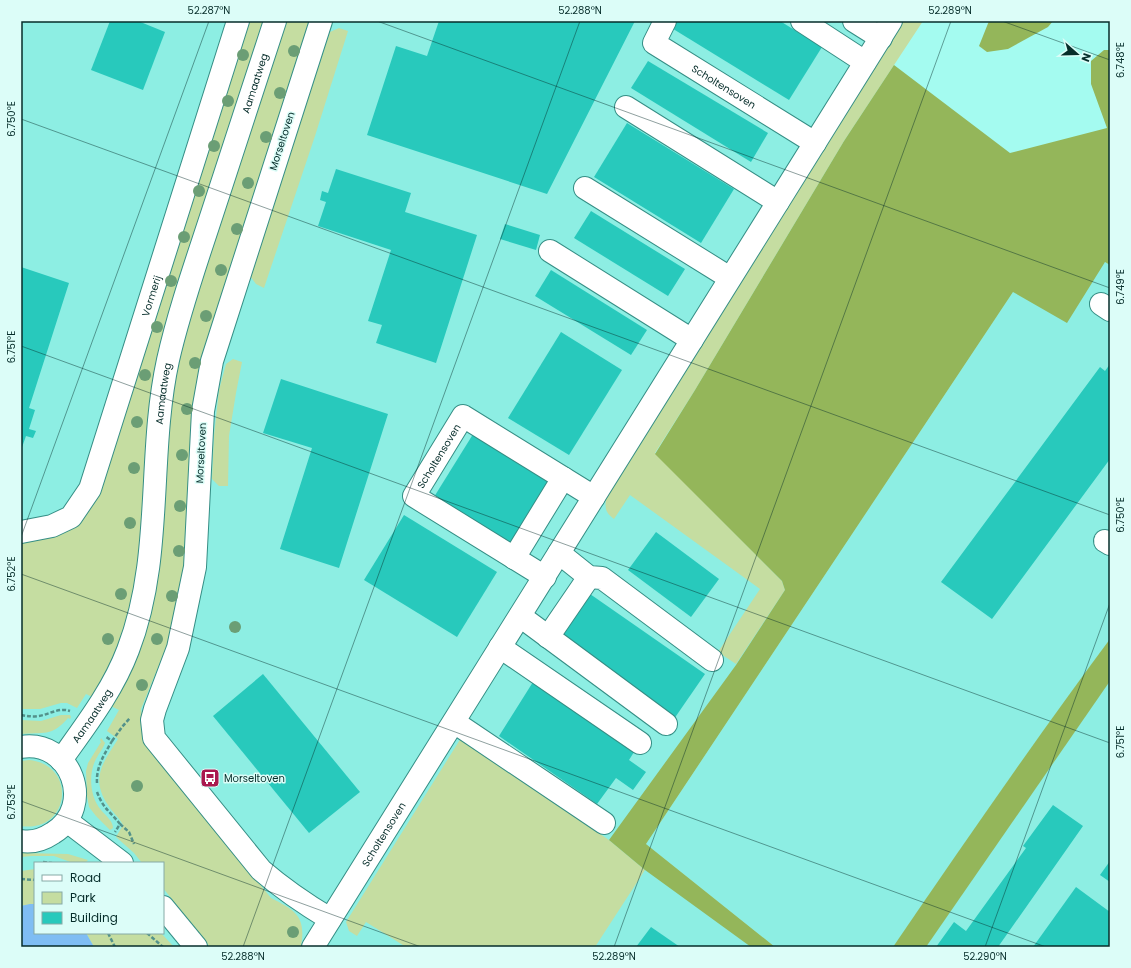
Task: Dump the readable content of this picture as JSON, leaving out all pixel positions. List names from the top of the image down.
{
  "streets": {
    "street": [
      "Aamaatweg",
      "Scholtensoven",
      "Morseltoven",
      "Vormerij"
    ]
  },
  "crossings": [
    ["Scholtensoven", "Morseltoven"]
  ],
  "places": {
    "bus stop": ["Morseltoven"]
  },
  "legend": ["Road", "Park", "Building"],
  "north": "right",
  "coordinates": [
    "52.287°N",
    "52.288°N",
    "52.289°N",
    "6.748°E",
    "6.750°E",
    "6.749°E",
    "6.751°E",
    "6.752°E",
    "6.753°E",
    "52.290°N"
  ]
}
